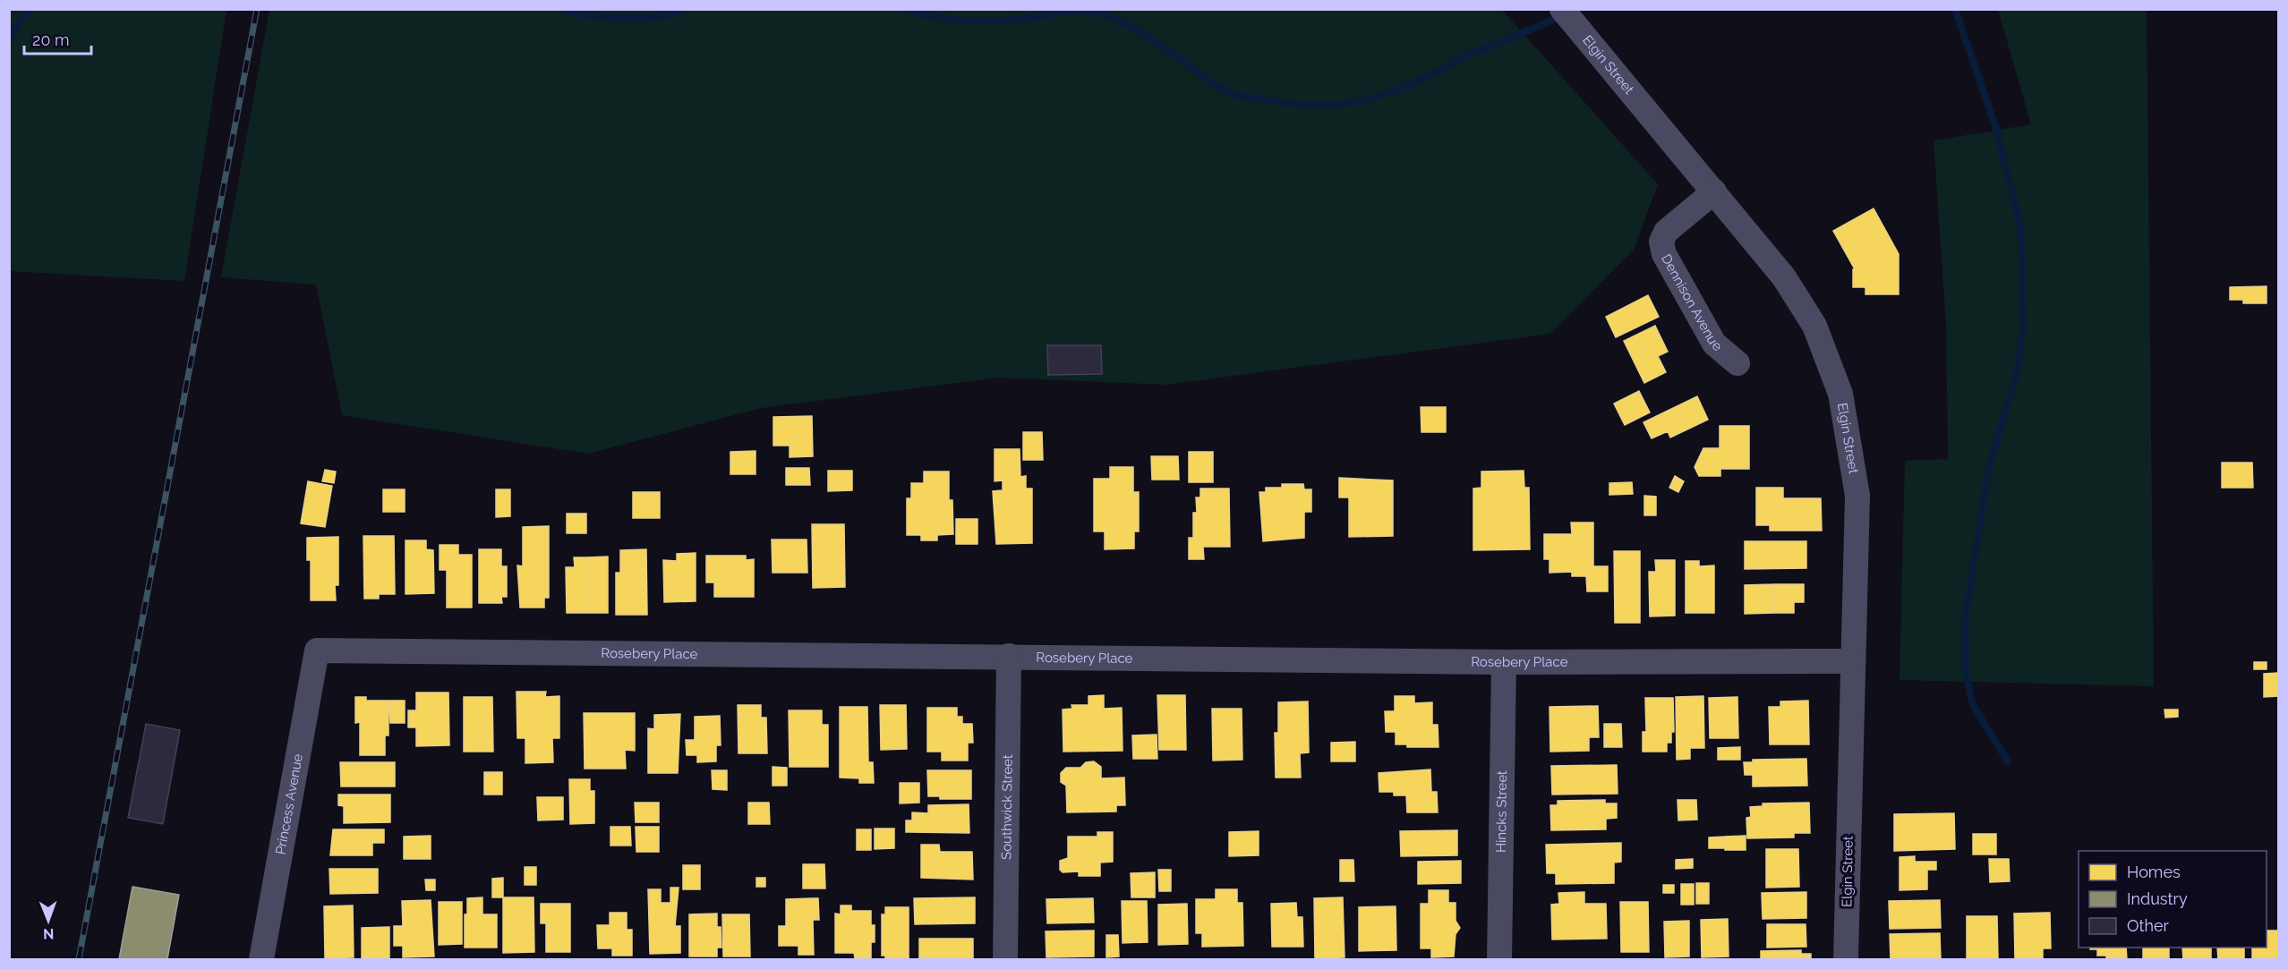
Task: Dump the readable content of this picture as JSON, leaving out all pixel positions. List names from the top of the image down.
{
  "streets": {
    "street": [
      "Elgin Street",
      "Dennison Avenue",
      "Rosebery Place",
      "Princess Avenue",
      "Southwick Street",
      "Hincks Street"
    ]
  },
  "crossings": [
    ["Elgin Street", "Dennison Avenue"],
    ["Elgin Street", "Rosebery Place"],
    ["Rosebery Place", "Princess Avenue"],
    ["Rosebery Place", "Southwick Street"],
    ["Rosebery Place", "Hincks Street"]
  ],
  "legend": ["Homes", "Industry", "Other"],
  "scale_bar": "20 m",
  "north": "bottom"
}
